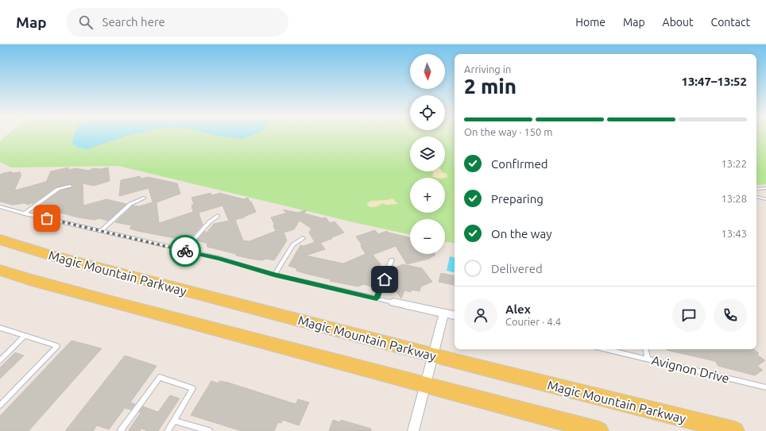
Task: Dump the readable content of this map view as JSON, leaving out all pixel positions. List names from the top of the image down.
{
  "streets": {
    "main road": ["Magic Mountain Parkway"],
    "lane": ["Avignon Drive"]
  },
  "north": "bottom",
  "page": {
    "header": "Map",
    "search": "Search here",
    "nav": [
      "Home",
      "Map",
      "About",
      "Contact"
    ],
    "map_buttons": ["+", "−"],
    "heading": ["2 min", "Arriving in", "13:47–13:52"],
    "panel": ["Alex", "Courier · 4.4"],
    "bar": "On the way · 150 m",
    "list": [
      ["Confirmed", "13:22"],
      ["Preparing", "13:28"],
      ["On the way", "13:43"],
      "Delivered"
    ]
  }
}
